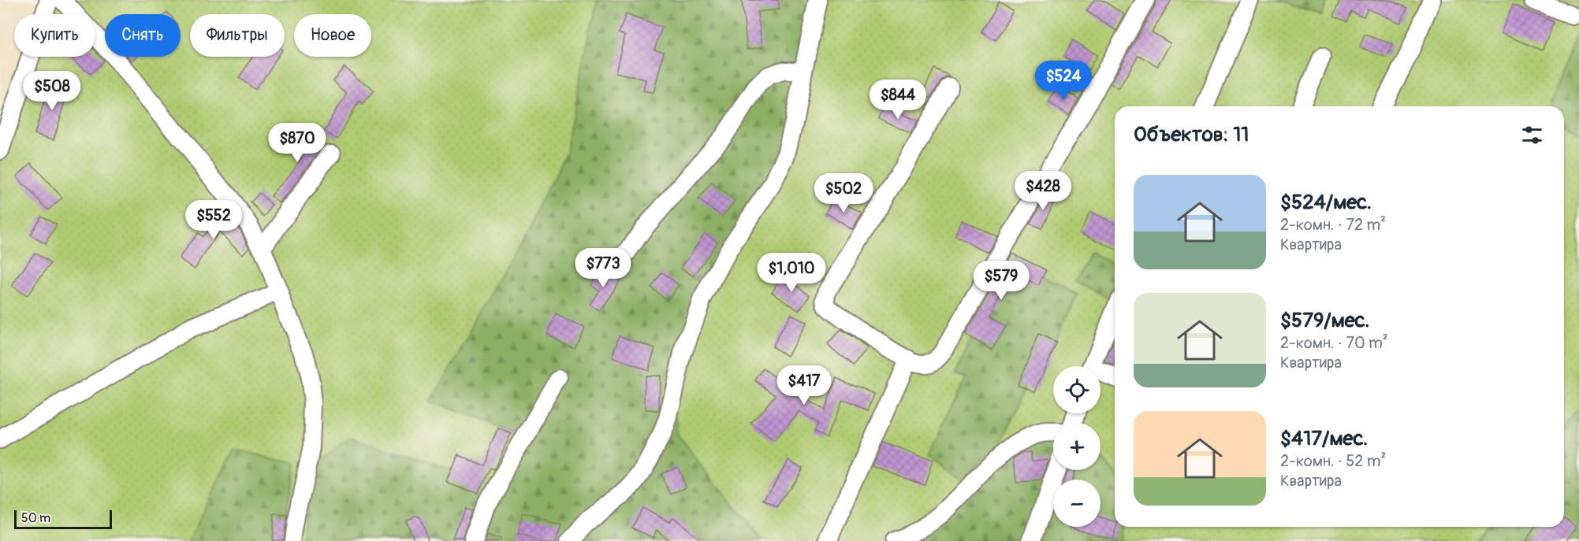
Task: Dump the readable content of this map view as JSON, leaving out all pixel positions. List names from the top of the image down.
{
  "scale_bar": "50 m",
  "page": {
    "chip": [
      "Купить",
      "Снять",
      "Фильтры",
      "Новое"
    ],
    "price": [
      "$524",
      "$508",
      "$844",
      "$870",
      "$428",
      "$502",
      "$552",
      "$773",
      "$1,010",
      "$579",
      "$417"
    ],
    "heading": "Объектов: 11",
    "list": [
      {
        "name": "$524/мес.",
        "note": "2-комн. · 72 m² · Квартира"
      },
      {
        "name": "$579/мес.",
        "note": "2-комн. · 70 m² · Квартира"
      },
      {
        "name": "$417/мес.",
        "note": "2-комн. · 52 m² · Квартира"
      }
    ],
    "map_buttons": ["+", "−"],
    "scale": "50 m"
  }
}
